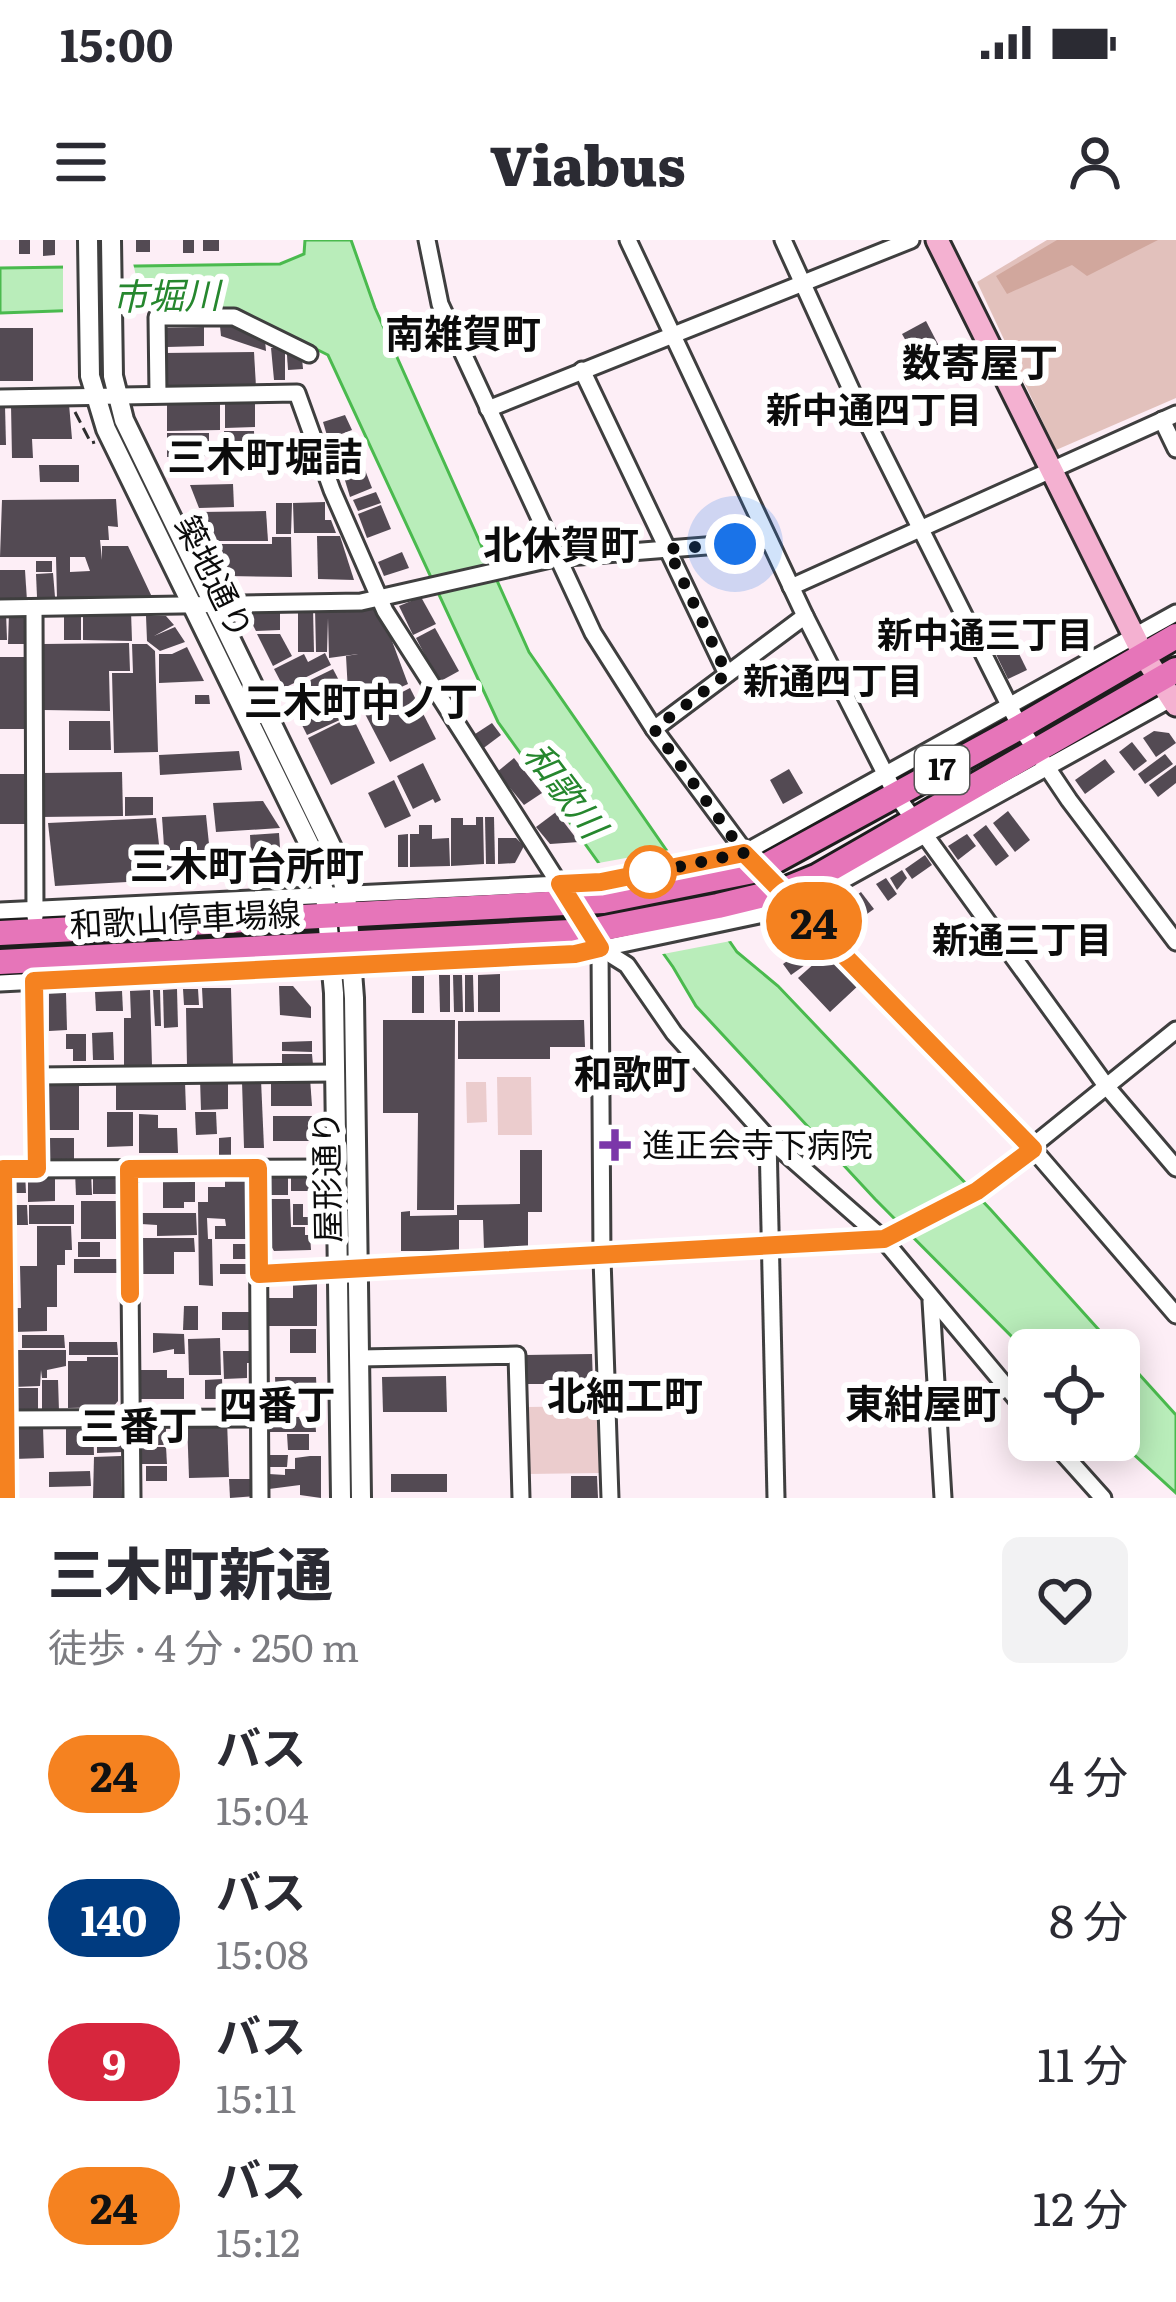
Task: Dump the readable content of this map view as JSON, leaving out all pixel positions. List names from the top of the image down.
{
  "streets": {
    "main road": ["17", "和歌山停車場線"],
    "street": ["築地通り", "屋形通り"]
  },
  "crossings": [
    ["築地通り", "和歌山停車場線"],
    ["築地通り", "屋形通り"]
  ],
  "districts": [
    "南雑賀町",
    "数寄屋丁",
    "新中通四丁目",
    "三木町堀詰",
    "北休賀町",
    "新中通三丁目",
    "新通四丁目",
    "三木町中ノ丁",
    "三木町台所町",
    "新通三丁目",
    "和歌町",
    "北細工町",
    "東紺屋町",
    "四番丁",
    "三番丁"
  ],
  "water": ["市堀川", "和歌川"],
  "places": {
    "health": ["進正会寺下病院"]
  },
  "lines": ["bus line 24"],
  "page": {
    "status": "15:00",
    "header": "Viabus",
    "on_map": "24",
    "heading": ["三木町新通", "徒歩 · 4 分 · 250 m"],
    "list": [
      {
        "mark": "24",
        "name": "バス",
        "note": "15:04",
        "value": "4 分"
      },
      {
        "mark": "140",
        "name": "バス",
        "note": "15:08",
        "value": "8 分"
      },
      {
        "mark": "9",
        "name": "バス",
        "note": "15:11",
        "value": "11 分"
      },
      {
        "mark": "24",
        "name": "バス",
        "note": "15:12",
        "value": "12 分"
      }
    ]
  }
}
